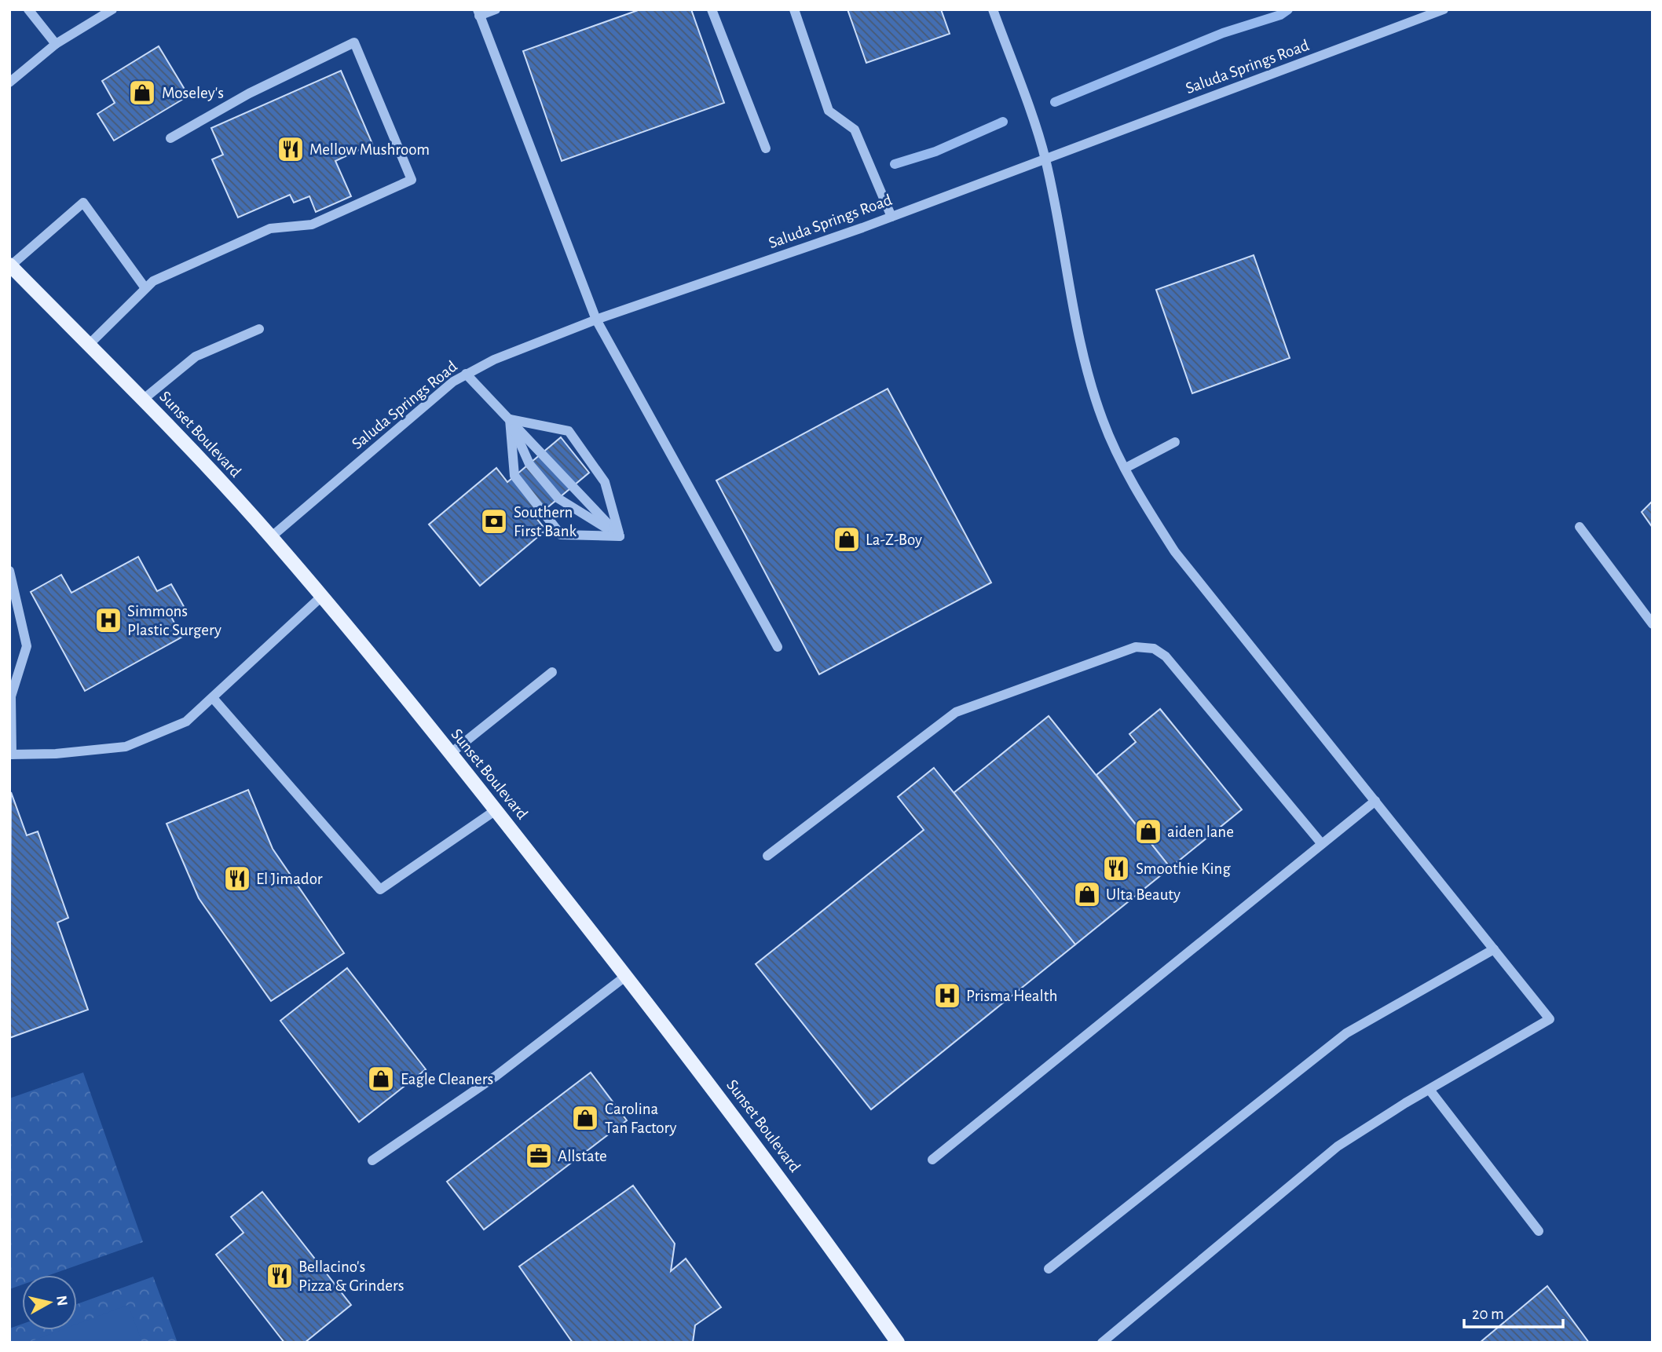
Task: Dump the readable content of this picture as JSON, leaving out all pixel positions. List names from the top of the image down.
{
  "streets": {
    "main road": ["Sunset Boulevard"],
    "street": ["Saluda Springs Road"]
  },
  "crossings": [
    ["Saluda Springs Road", "Sunset Boulevard"]
  ],
  "places": {
    "shop": [
      "Moseley's",
      "La-Z-Boy",
      "aiden lane",
      "Ulta Beauty",
      "Eagle Cleaners",
      "Carolina Tan Factory"
    ],
    "restaurant": [
      "Mellow Mushroom",
      "Smoothie King",
      "El Jimador",
      "Bellacino's Pizza & Grinders"
    ],
    "bank": ["Southern First Bank"],
    "hospital": ["Simmons Plastic Surgery", "Prisma Health"],
    "office": ["Allstate"]
  },
  "scale_bar": "20 m",
  "north": "right"
}
